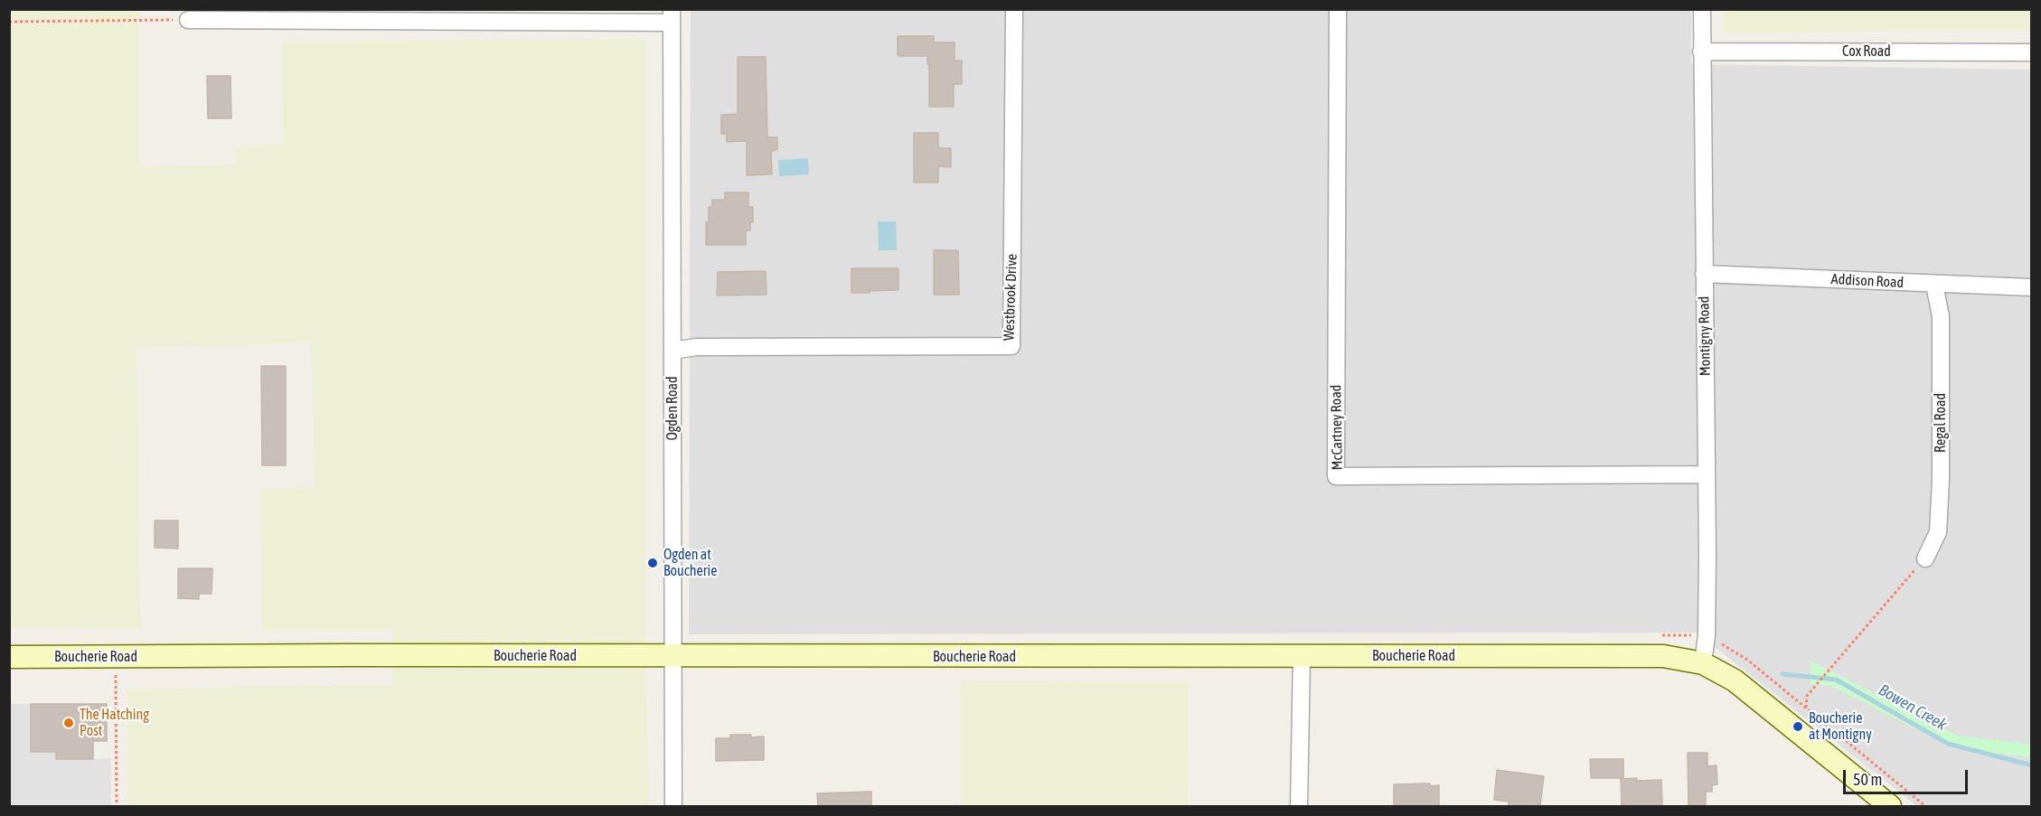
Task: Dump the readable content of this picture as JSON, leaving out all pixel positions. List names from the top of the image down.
{
  "streets": {
    "main road": ["Boucherie Road"],
    "street": [
      "Cox Road",
      "Addison Road",
      "Westbrook Drive",
      "Montigny Road",
      "Ogden Road",
      "Regal Road",
      "McCartney Road"
    ]
  },
  "crossings": [
    ["Cox Road", "Montigny Road"],
    ["Addison Road", "Montigny Road"],
    ["Addison Road", "Regal Road"],
    ["Westbrook Drive", "Ogden Road"],
    ["Montigny Road", "McCartney Road"],
    ["Montigny Road", "Boucherie Road"],
    ["Ogden Road", "Boucherie Road"]
  ],
  "water": ["Bowen Creek"],
  "places": ["Ogden at Boucherie", "The Hatching Post", "Boucherie at Montigny"],
  "scale_bar": "50 m"
}
